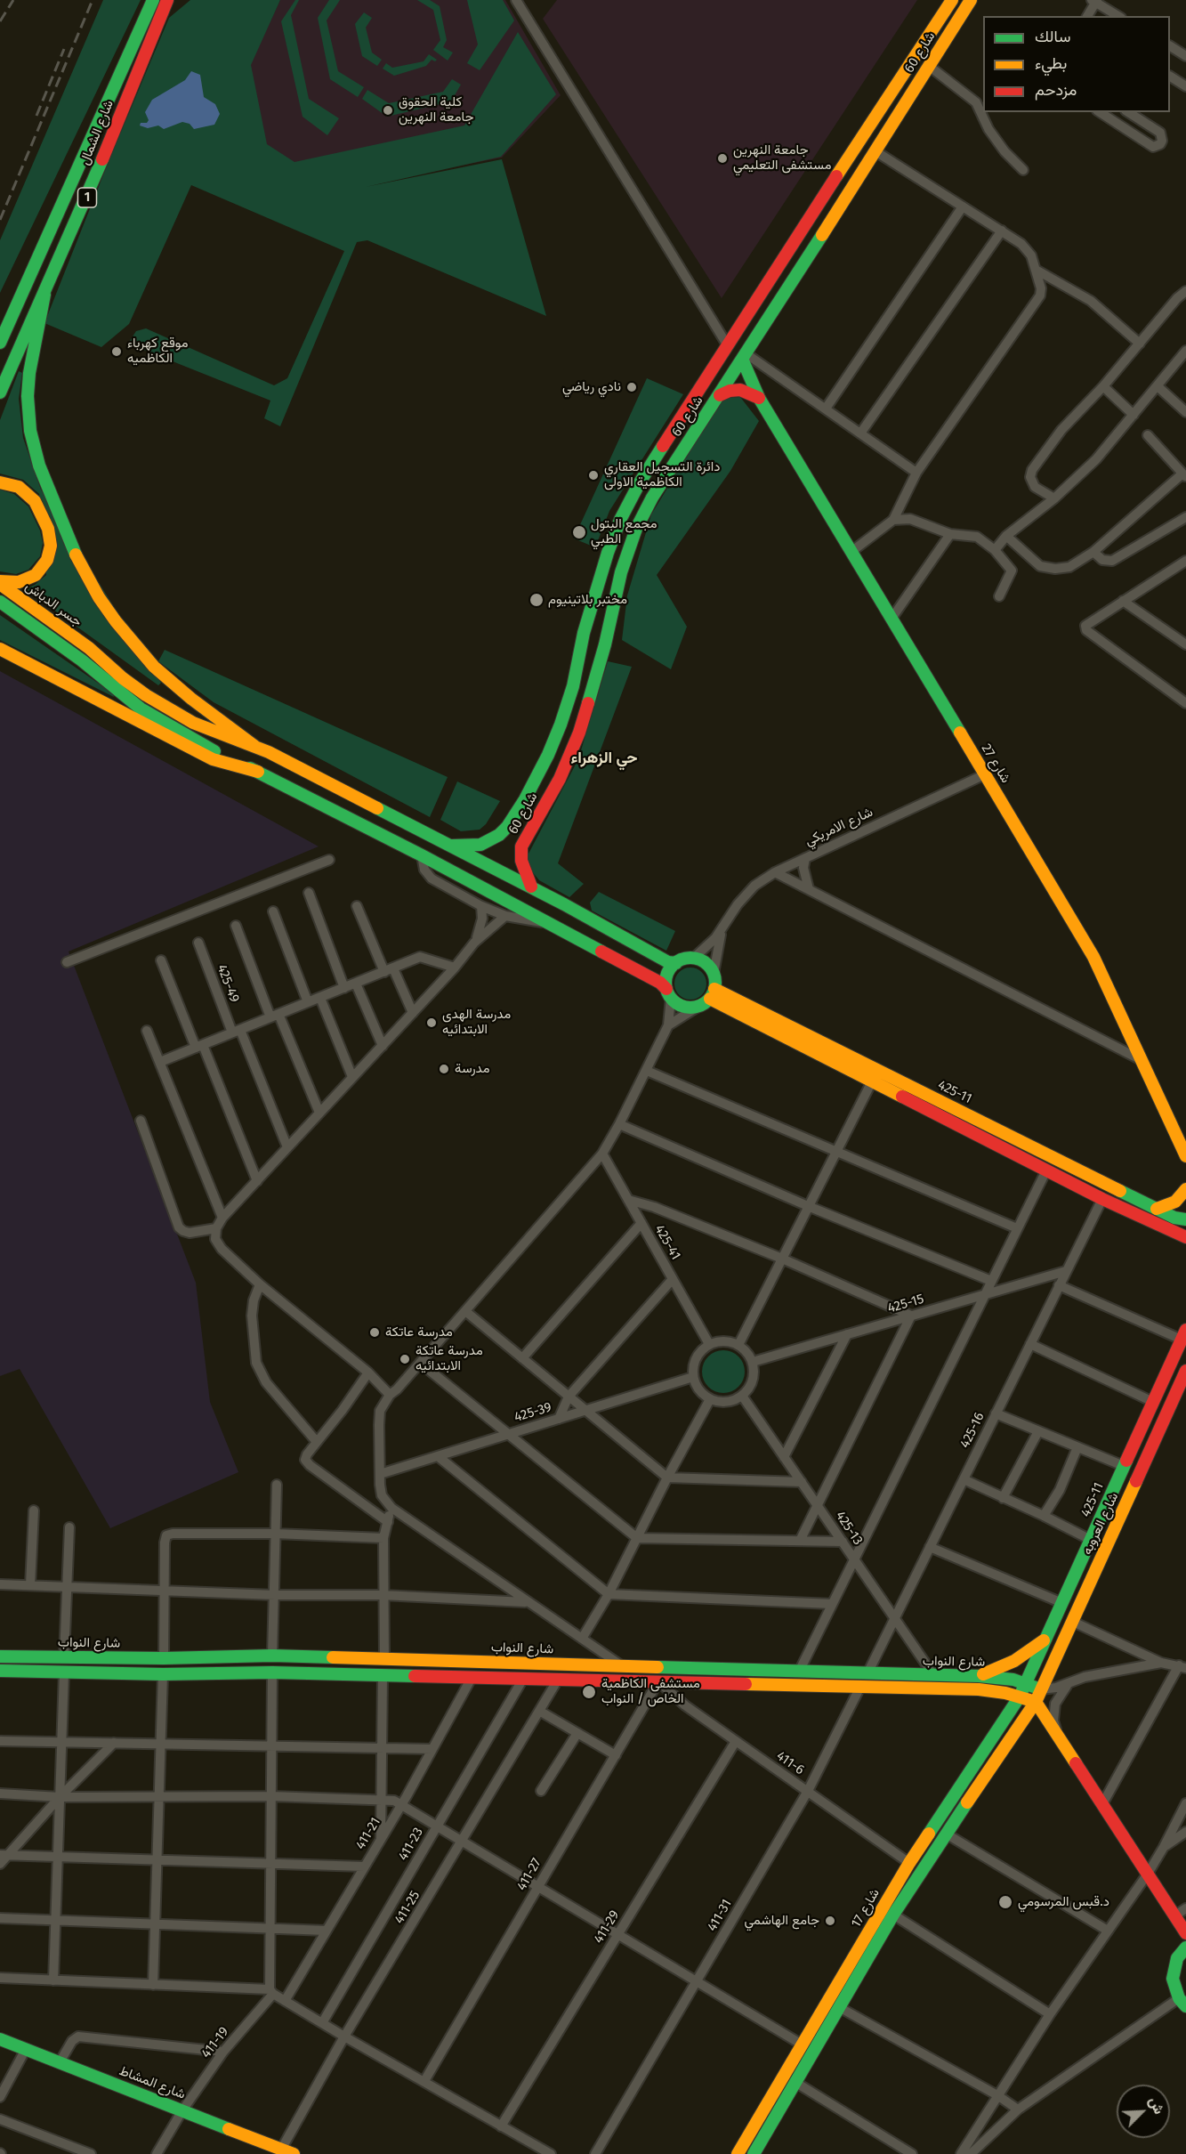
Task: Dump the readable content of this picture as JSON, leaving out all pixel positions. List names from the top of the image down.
{
  "streets": {
    "main road": [
      "شارع 60",
      "شارع الشمال",
      "1",
      "جسر الدباش",
      "شارع 27",
      "425-11",
      "شارع العروبه",
      "شارع النواب",
      "شارع 17",
      "شارع المشاط"
    ],
    "street": [
      "شارع الامريكي",
      "425-49",
      "425-41",
      "425-15",
      "425-39",
      "425-16",
      "425-13",
      "411-6",
      "411-21",
      "411-23",
      "411-27",
      "411-25",
      "411-31",
      "411-29",
      "411-19"
    ]
  },
  "crossings": [
    ["شارع 60", "شارع 27"],
    ["شارع 27", "شارع الامريكي"],
    ["شارع الامريكي", "425-11"],
    ["425-11", "425-16"],
    ["425-11", "شارع النواب"],
    ["425-11", "شارع 17"],
    ["425-41", "425-15"],
    ["425-41", "425-39"],
    ["425-41", "425-13"],
    ["425-15", "425-39"],
    ["425-15", "425-16"],
    ["425-15", "425-13"],
    ["425-39", "425-13"],
    ["425-16", "425-13"],
    ["425-16", "شارع النواب"],
    ["شارع العروبه", "شارع النواب"],
    ["شارع العروبه", "شارع 17"],
    ["425-13", "شارع النواب"],
    ["شارع النواب", "411-6"],
    ["شارع النواب", "411-21"],
    ["شارع النواب", "411-23"],
    ["شارع النواب", "411-27"],
    ["شارع النواب", "411-25"],
    ["شارع النواب", "شارع 17"],
    ["شارع النواب", "411-31"],
    ["411-6", "411-27"],
    ["411-6", "شارع 17"],
    ["411-6", "411-31"],
    ["411-6", "411-29"],
    ["411-25", "شارع المشاط"],
    ["411-19", "شارع المشاط"]
  ],
  "districts": ["حي الزهراء"],
  "places": [
    "كلية الحقوق جامعة النهرين",
    "جامعة النهرين مستشفى التعليمي",
    "موقع كهرباء الكاظميه",
    "نادي رياضي",
    "دائرة التسجيل العقاري الكاظمية الاولى",
    "مجمع البتول الطبي",
    "مختبر بلاتينيوم",
    "مدرسة الهدى الابتدائيه",
    "مدرسة",
    "مدرسة عاتكة",
    "مدرسة عاتكة الابتدائيه",
    "مستشفى الكاظمية الخاص / النواب",
    "د.قبس المرسومي",
    "جامع الهاشمي"
  ],
  "legend": ["سالك", "بطيء", "مزدحم"],
  "north": "top right"
}
